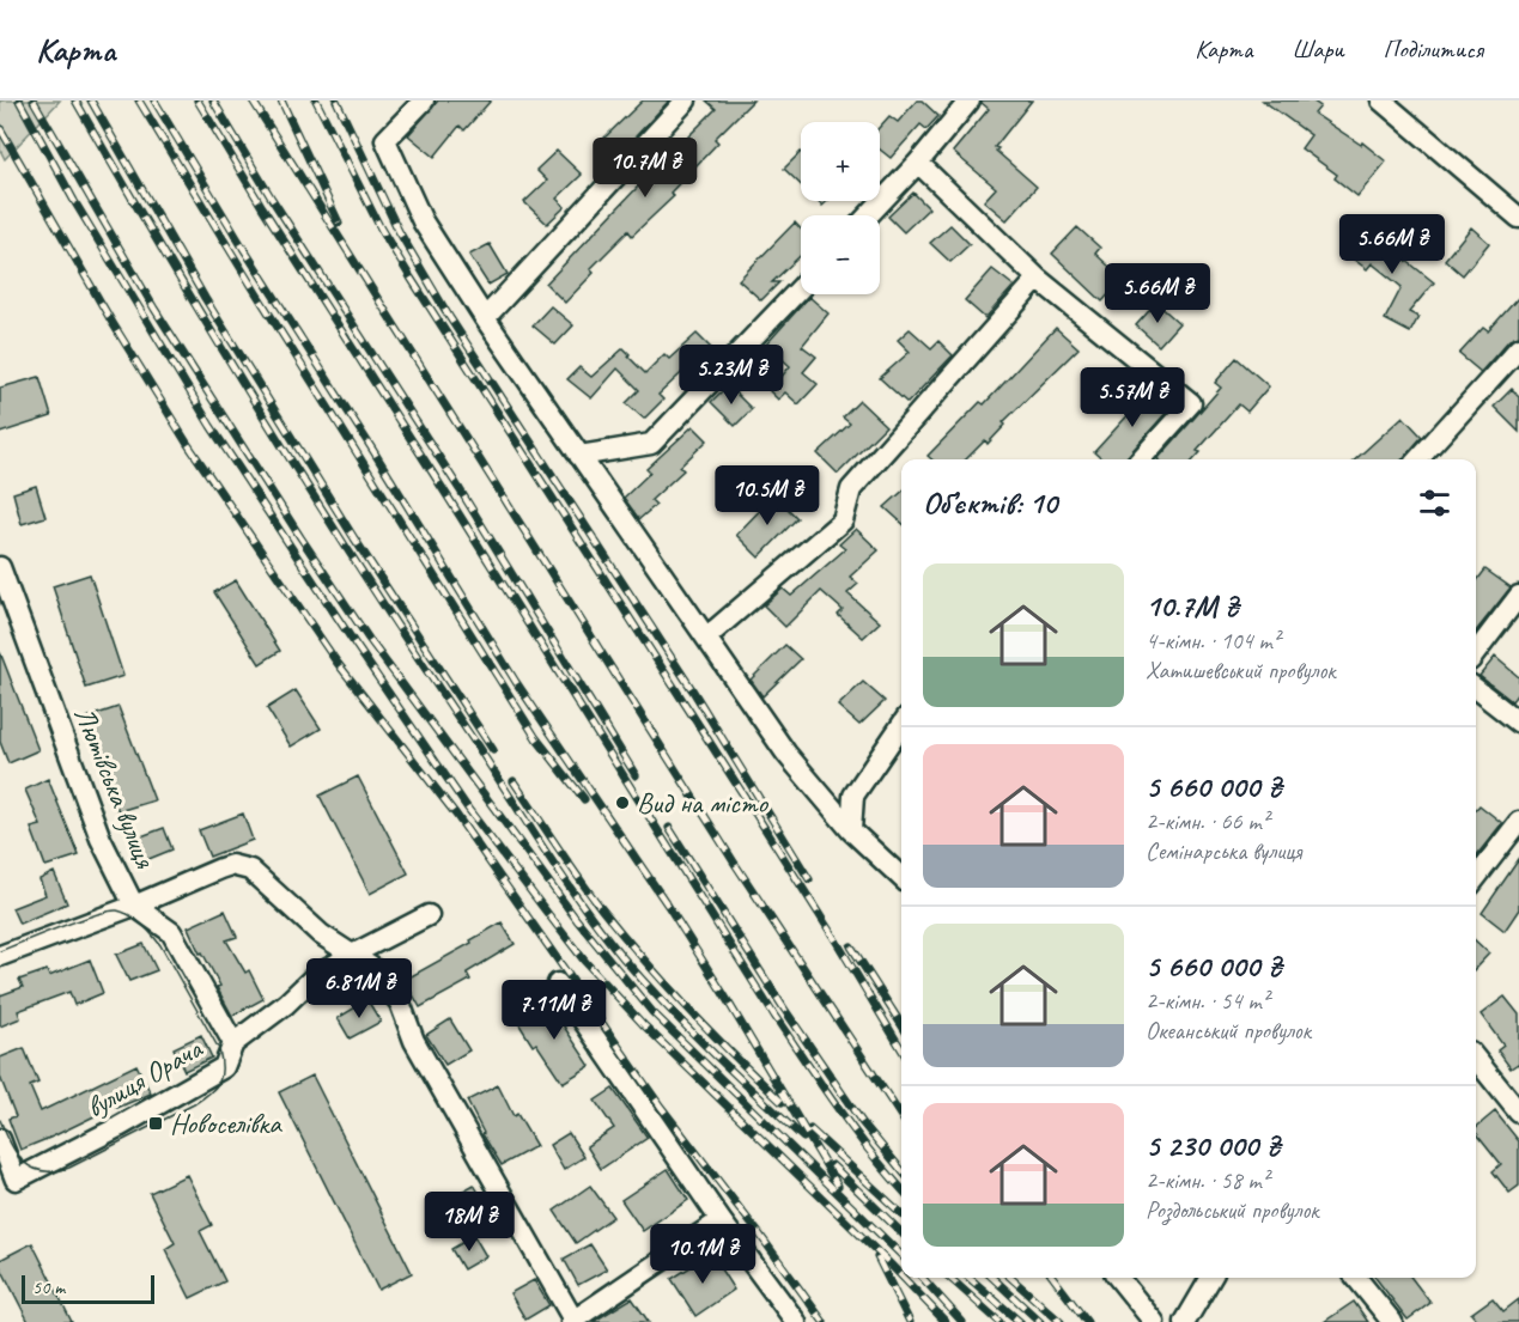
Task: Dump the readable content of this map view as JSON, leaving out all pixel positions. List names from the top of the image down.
{
  "streets": {
    "street": ["Лютівська вулиця", "вулиця Орача"]
  },
  "crossings": [
    ["Лютівська вулиця", "вулиця Орача"]
  ],
  "places": {
    "other": ["Вид на місто"],
    "transit": ["Новоселівка"]
  },
  "scale_bar": "50 m",
  "page": {
    "header": "Карта",
    "nav": ["Карта", "Шари", "Поділитися"],
    "map_buttons": ["+", "−"],
    "price": [
      "10.7M ₴",
      "5.66M ₴",
      "5.66M ₴",
      "5.23M ₴",
      "5.57M ₴",
      "10.5M ₴",
      "6.81M ₴",
      "7.11M ₴",
      "18M ₴",
      "10.1M ₴"
    ],
    "heading": "Об’єктів: 10",
    "list": [
      {
        "name": "10.7M ₴",
        "note": "4-кімн. · 104 m² · Хатишевський провулок"
      },
      {
        "name": "5 660 000 ₴",
        "note": "2-кімн. · 66 m² · Семінарська вулиця"
      },
      {
        "name": "5 660 000 ₴",
        "note": "2-кімн. · 54 m² · Океанський провулок"
      },
      {
        "name": "5 230 000 ₴",
        "note": "2-кімн. · 58 m² · Роздольський провулок"
      }
    ],
    "scale": "50 m"
  }
}
